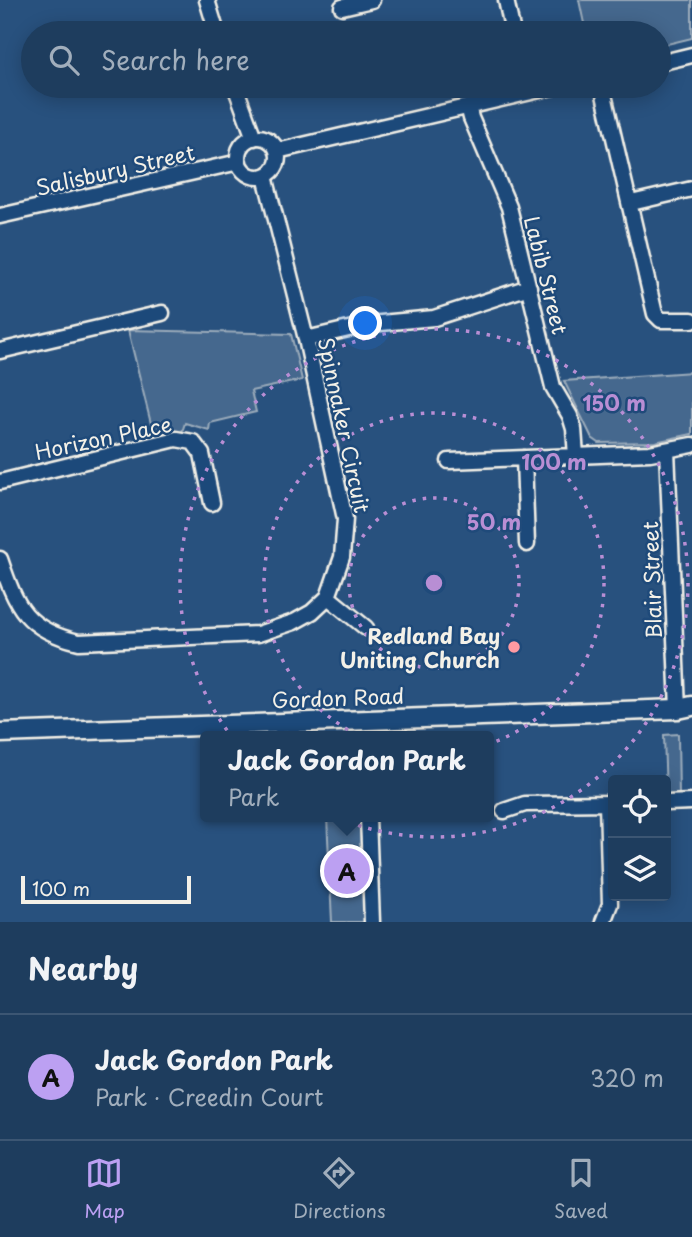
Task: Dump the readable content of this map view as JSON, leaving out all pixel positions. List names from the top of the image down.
{
  "streets": {
    "street": [
      "Salisbury Street",
      "Labib Street",
      "Spinnaker Circuit",
      "Horizon Place",
      "Blair Street",
      "Gordon Road"
    ]
  },
  "crossings": [
    ["Salisbury Street", "Spinnaker Circuit"],
    ["Blair Street", "Gordon Road"]
  ],
  "places": ["Redland Bay Uniting Church"],
  "scale_bar": "100 m",
  "page": {
    "search": "Search here",
    "popup": ["Jack Gordon Park", "Park"],
    "pins": "A",
    "scale": "100 m",
    "heading": "Nearby",
    "list": [
      {
        "mark": "A",
        "name": "Jack Gordon Park",
        "note": "Park · Creedin Court",
        "value": "320 m"
      }
    ],
    "nav": ["Map", "Directions", "Saved"]
  },
  "rings": ["150 m", "100 m", "50 m"]
}
